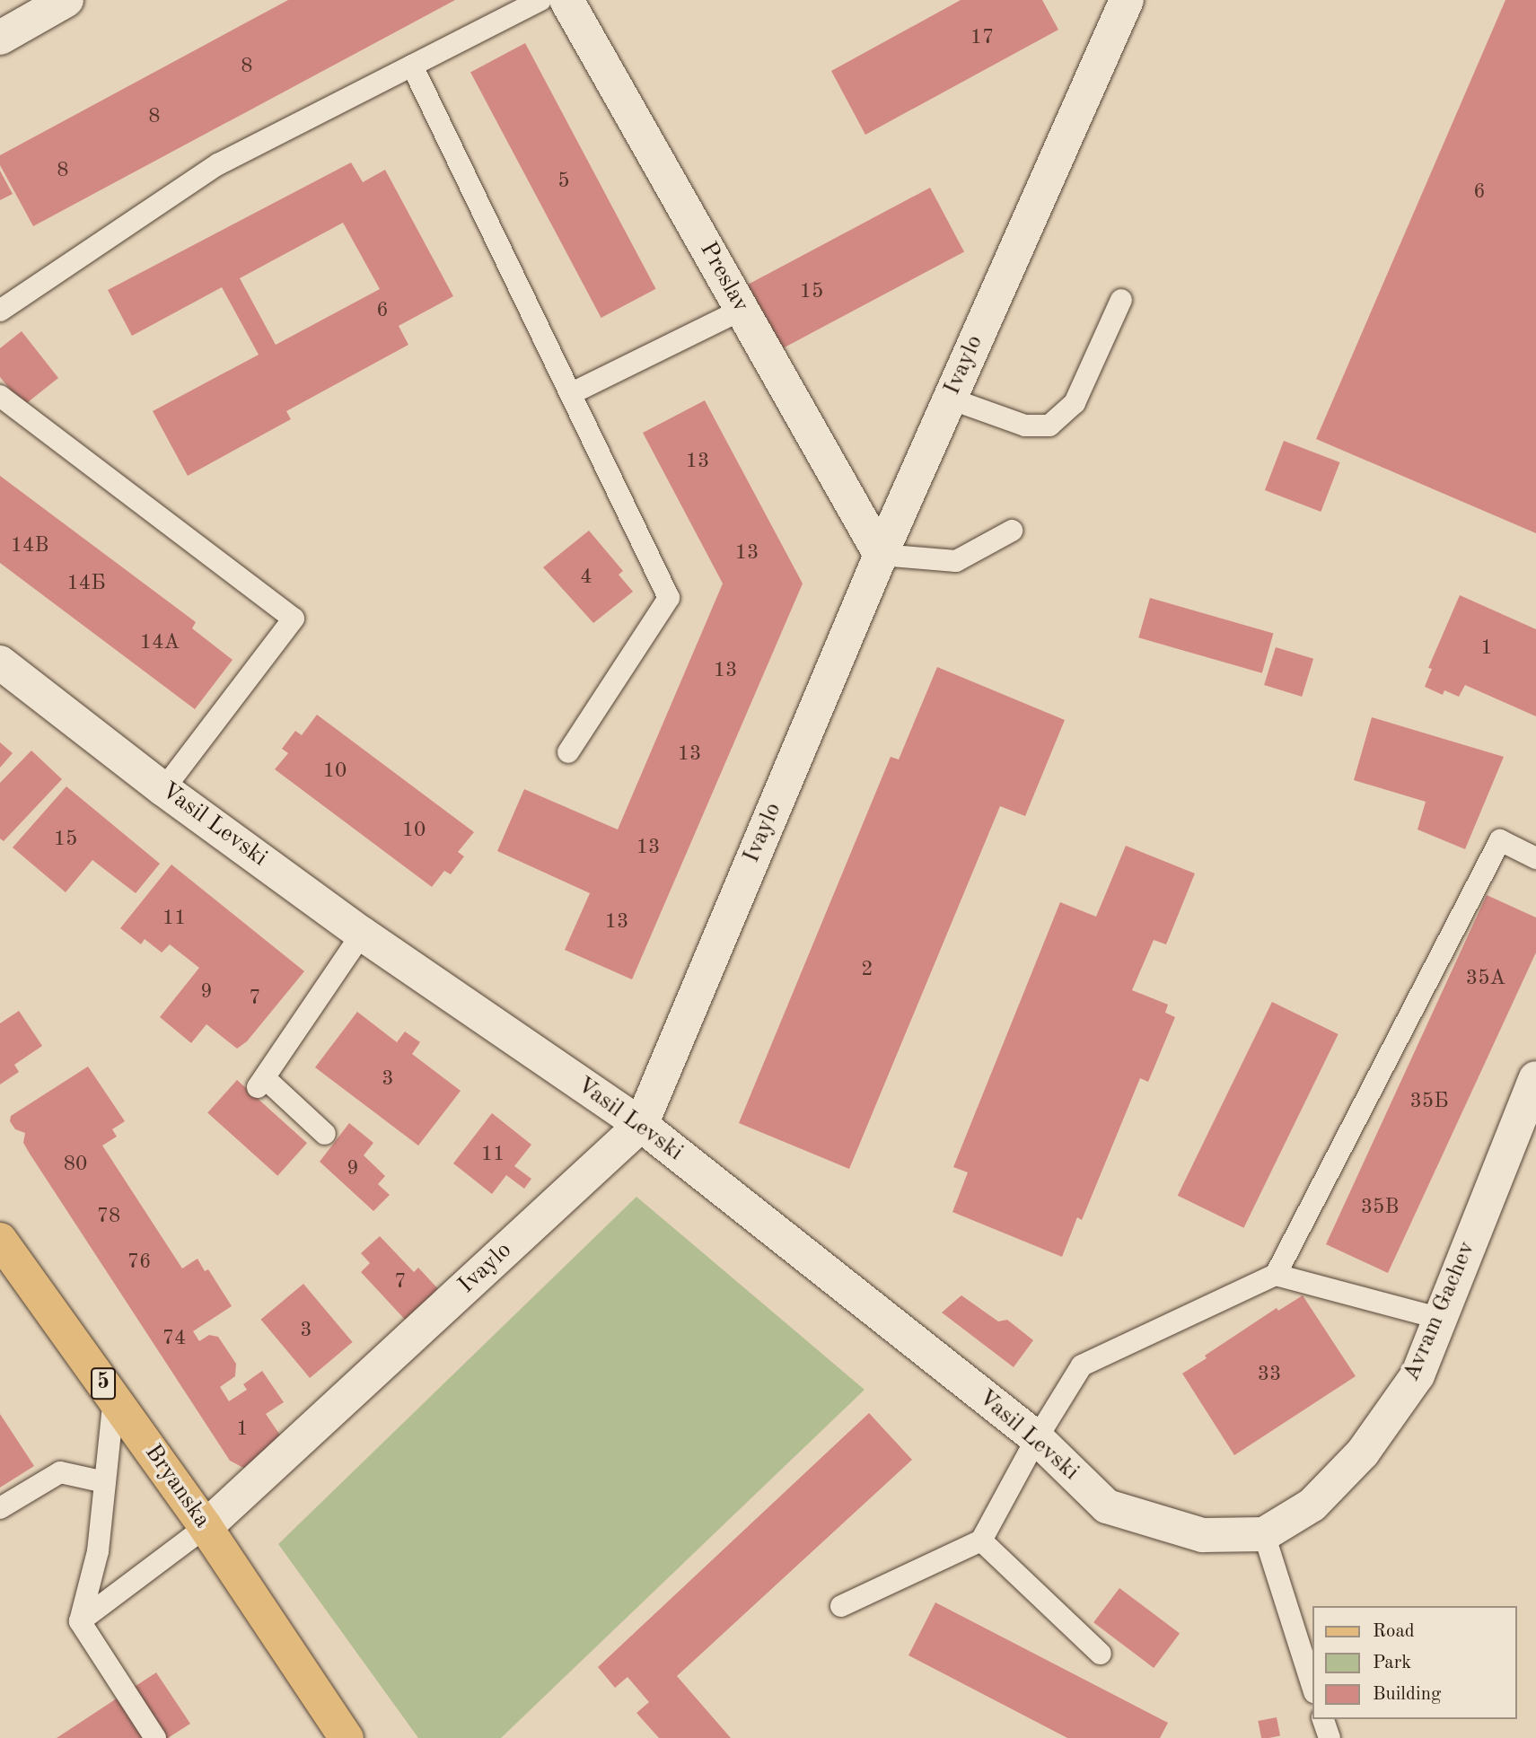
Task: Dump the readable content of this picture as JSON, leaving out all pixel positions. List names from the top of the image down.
{
  "streets": {
    "main road": ["5", "Bryanska"],
    "street": [
      "Preslav",
      "Ivaylo",
      "Vasil Levski",
      "Avram Gachev"
    ]
  },
  "crossings": [
    ["Preslav", "Ivaylo"],
    ["Ivaylo", "Vasil Levski"],
    ["Ivaylo", "Bryanska"],
    ["Vasil Levski", "Avram Gachev"]
  ],
  "house_numbers": [
    "17",
    "8",
    "8",
    "8",
    "5",
    "6",
    "15",
    "6",
    "13",
    "14В",
    "13",
    "4",
    "14Б",
    "14А",
    "1",
    "13",
    "13",
    "10",
    "10",
    "15",
    "13",
    "11",
    "13",
    "2",
    "35А",
    "9",
    "7",
    "3",
    "35Б",
    "11",
    "80",
    "9",
    "35В",
    "78",
    "76",
    "7",
    "3",
    "74",
    "33",
    "1"
  ],
  "legend": ["Road", "Park", "Building"]
}
